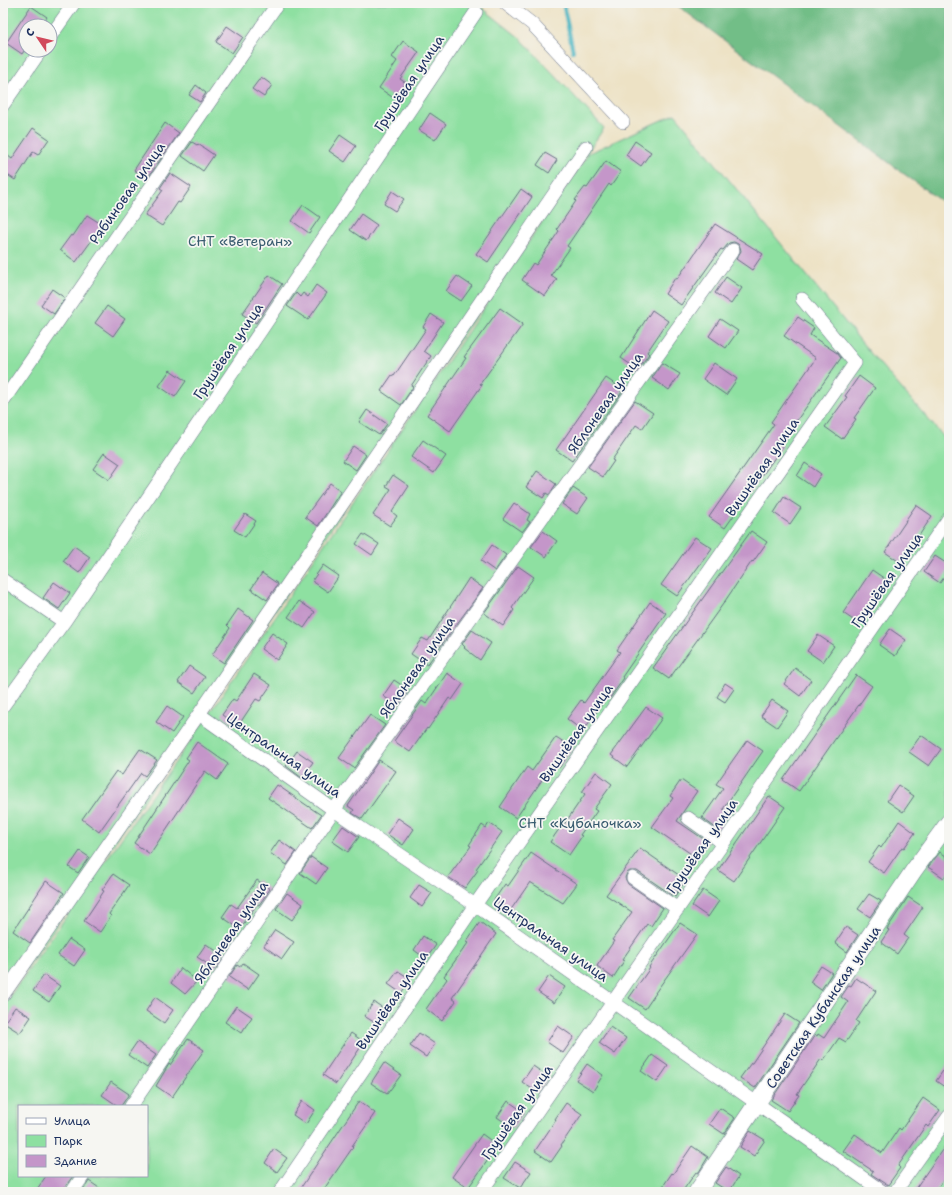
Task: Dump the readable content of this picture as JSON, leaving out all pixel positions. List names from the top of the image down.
{
  "streets": {
    "street": [
      "Грушёвая улица",
      "Рябиновая улица",
      "Яблоневая улица",
      "Вишнёвая улица",
      "Центральная улица",
      "Советская Кубанская улица"
    ]
  },
  "crossings": [
    ["Грушёвая улица", "Центральная улица"],
    ["Яблоневая улица", "Центральная улица"],
    ["Вишнёвая улица", "Центральная улица"],
    ["Центральная улица", "Советская Кубанская улица"]
  ],
  "parks": ["СНТ «Ветеран»", "СНТ «Кубаночка»"],
  "legend": ["Улица", "Парк", "Здание"],
  "north": "top left"
}
